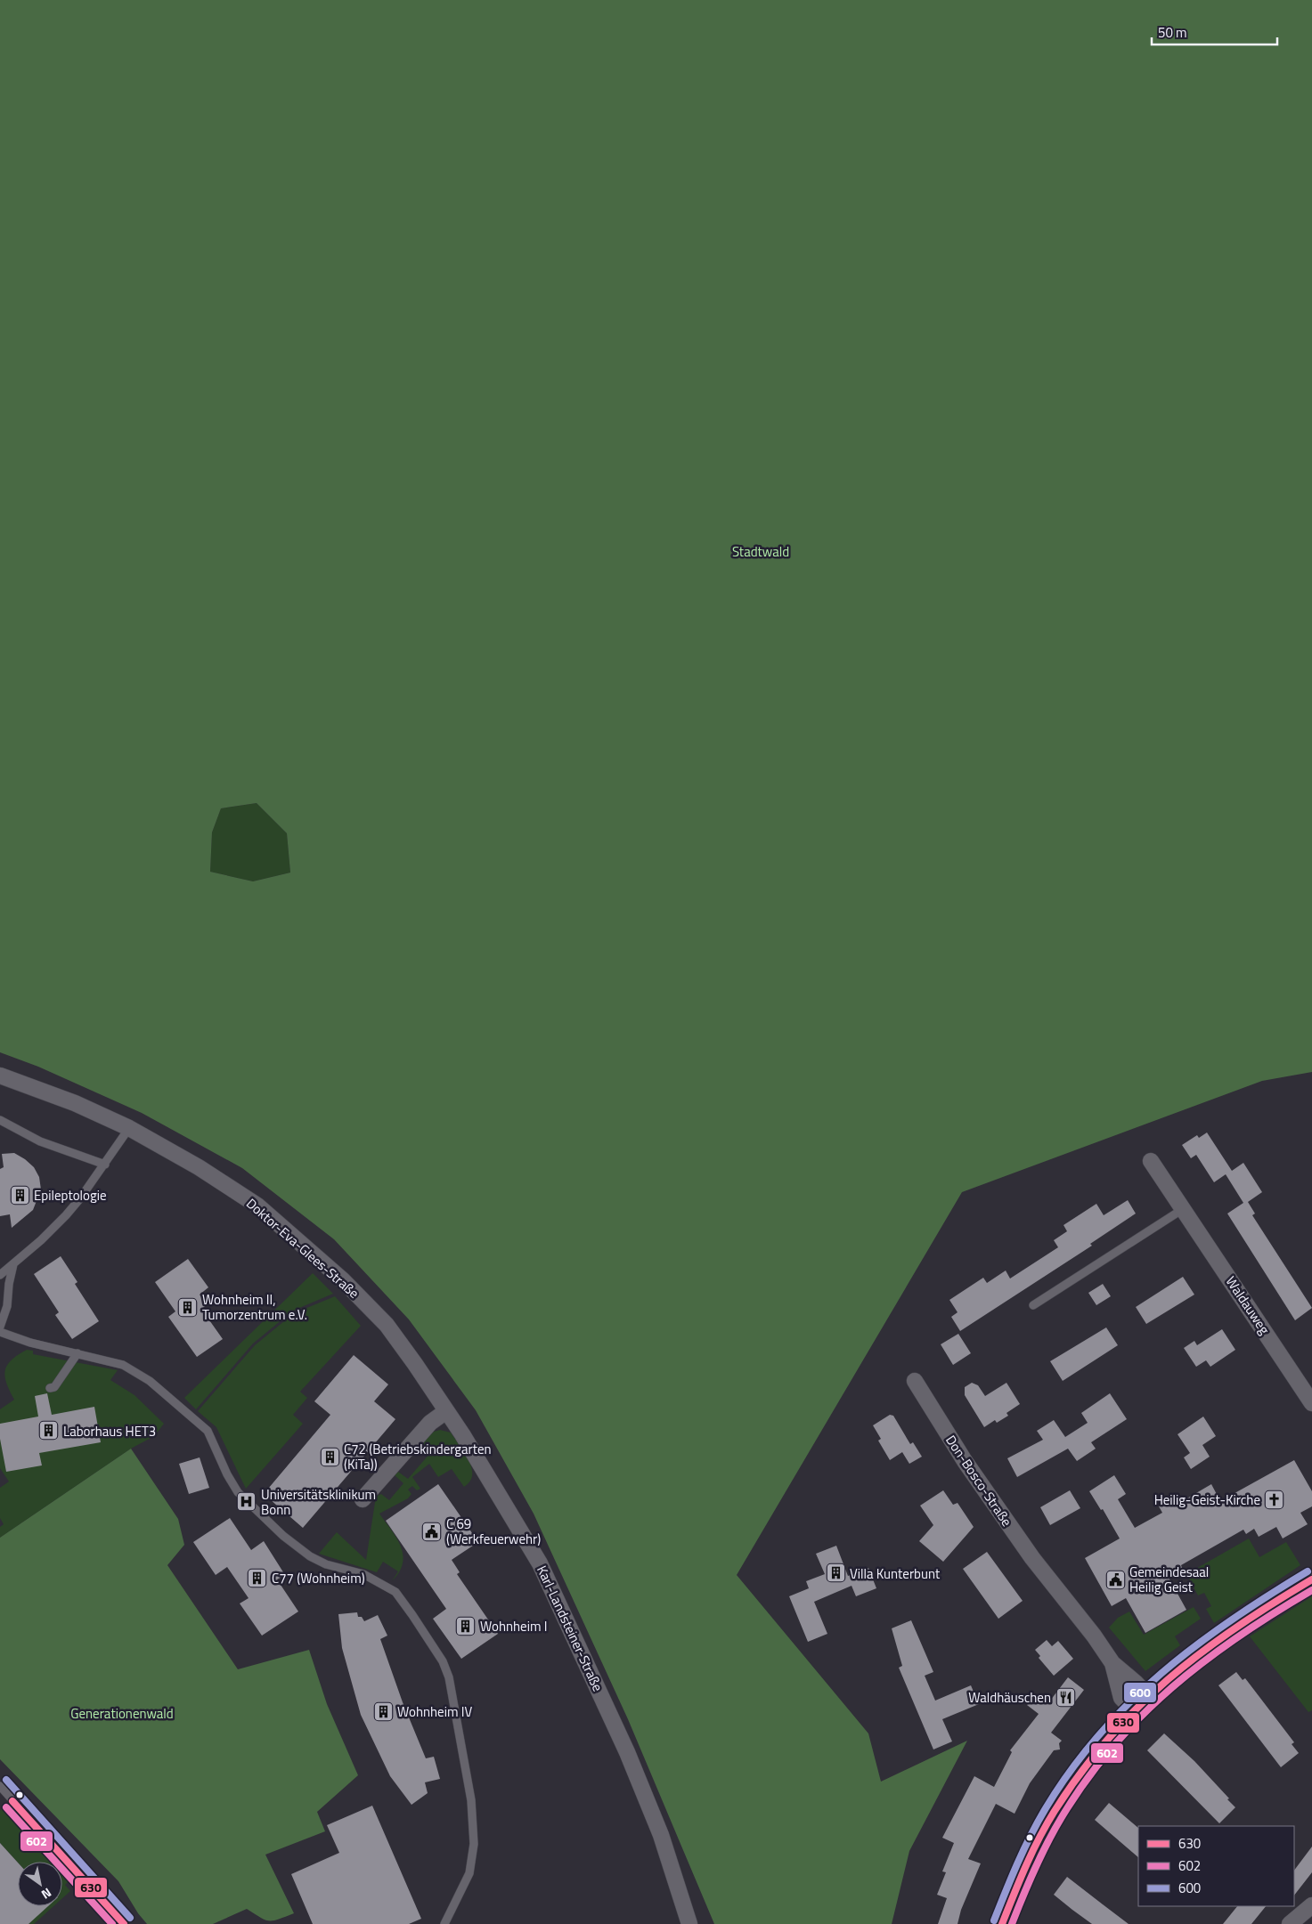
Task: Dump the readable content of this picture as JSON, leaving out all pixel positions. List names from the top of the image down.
{
  "streets": {
    "street": [
      "Doktor-Eva-Glees-Straße",
      "Waldauweg",
      "Don-Bosco-Straße",
      "Karl-Landsteiner-Straße"
    ]
  },
  "crossings": [
    ["Doktor-Eva-Glees-Straße", "Karl-Landsteiner-Straße"]
  ],
  "parks": ["Stadtwald", "Generationenwald"],
  "places": {
    "building": [
      "Epileptologie",
      "Wohnheim II, Tumorzentrum e.V.",
      "Laborhaus HET3",
      "C72 (Betriebskindergarten (KiTa))",
      "Villa Kunterbunt",
      "C77 (Wohnheim)",
      "Wohnheim I",
      "Wohnheim IV"
    ],
    "church": ["Heilig-Geist-Kirche"],
    "hospital": ["Universitätsklinikum Bonn"],
    "public building": ["C 69 (Werkfeuerwehr)", "Gemeindesaal Heilig Geist"],
    "restaurant": ["Waldhäuschen"]
  },
  "lines": ["transit line 600", "transit line 630", "transit line 602"],
  "legend": ["630", "602", "600"],
  "scale_bar": "50 m",
  "north": "bottom right"
}
